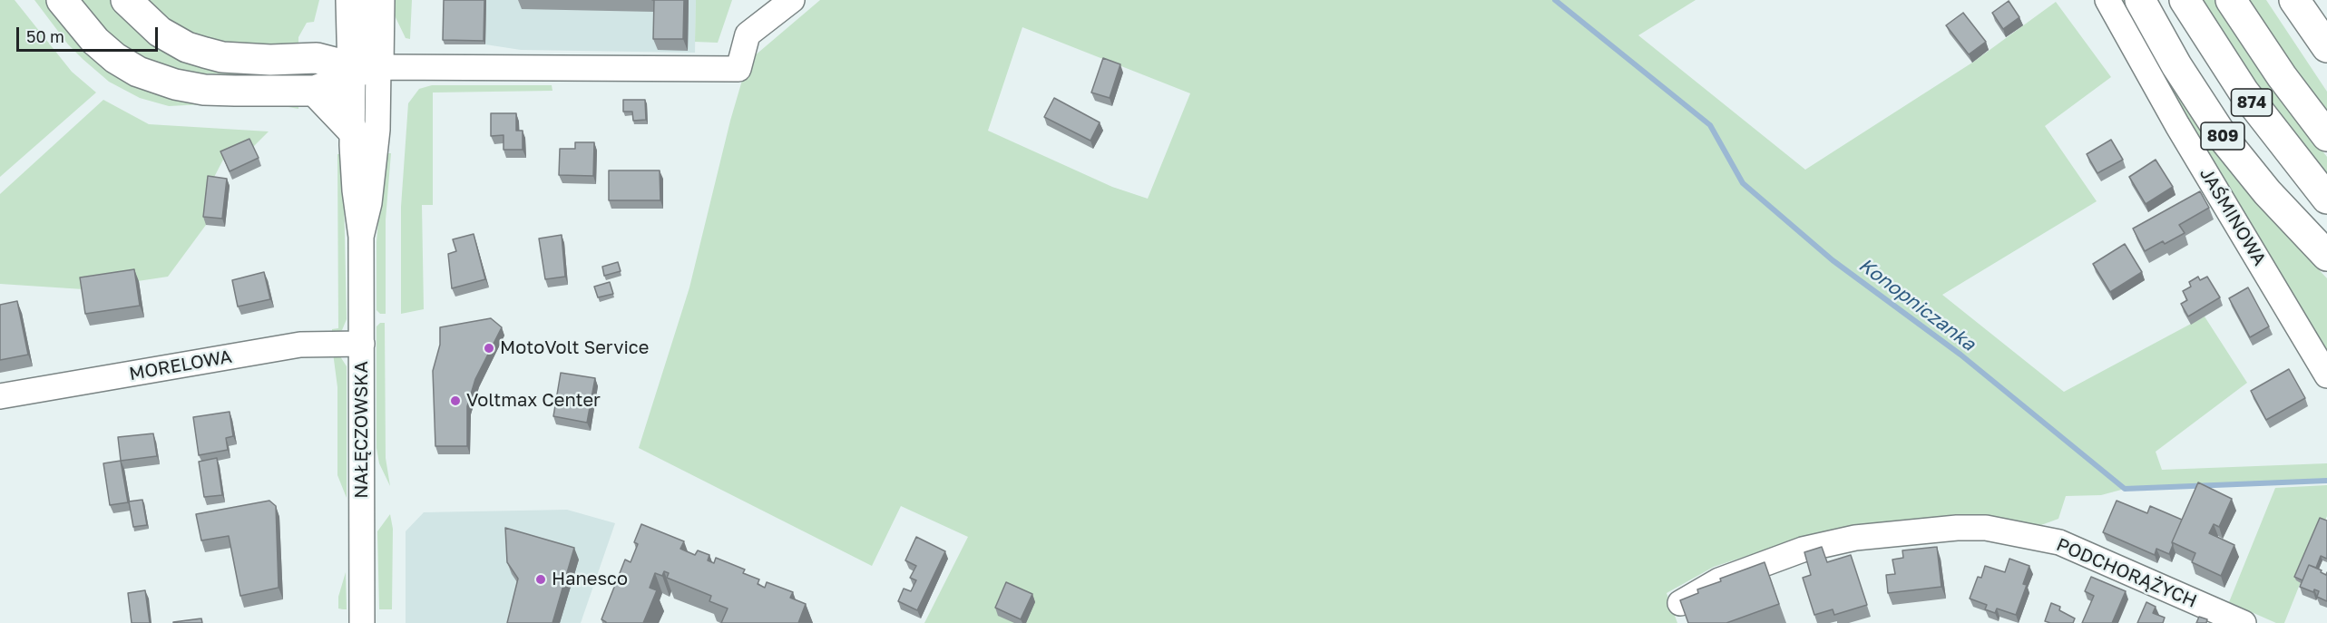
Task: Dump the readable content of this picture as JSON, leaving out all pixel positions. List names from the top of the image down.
{
  "streets": {
    "main road": ["874", "809", "NAŁĘCZOWSKA"],
    "street": ["JAŚMINOWA", "MORELOWA", "PODCHORĄŻYCH"]
  },
  "crossings": [
    ["MORELOWA", "NAŁĘCZOWSKA"]
  ],
  "water": ["Konopniczanka"],
  "places": ["MotoVolt Service", "Voltmax Center", "Hanesco"],
  "scale_bar": "50 m"
}
